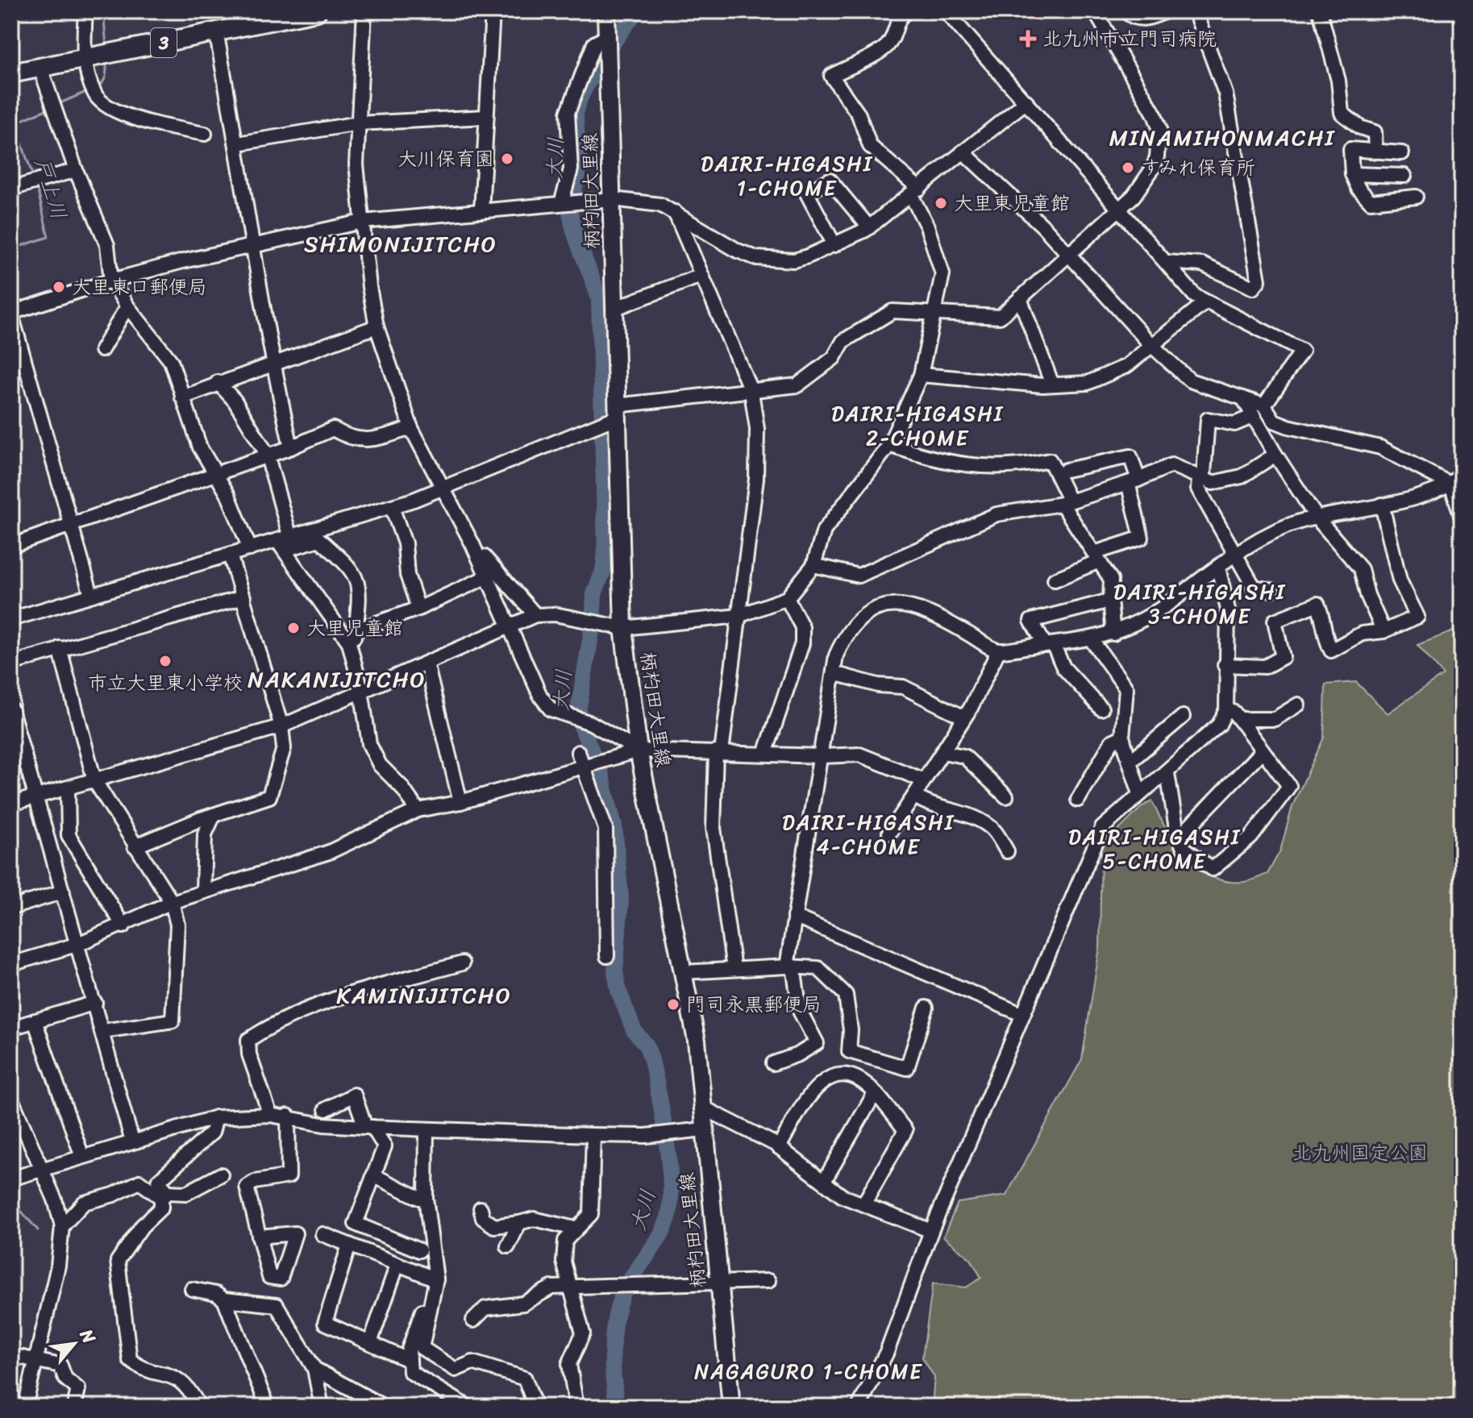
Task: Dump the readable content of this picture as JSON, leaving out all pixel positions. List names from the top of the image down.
{
  "streets": {
    "highway": ["3"],
    "main road": ["柄杓田大里線"]
  },
  "districts": [
    "MINAMIHONMACHI",
    "DAIRI-HIGASHI 1-CHOME",
    "SHIMONIJITCHO",
    "DAIRI-HIGASHI 2-CHOME",
    "DAIRI-HIGASHI 3-CHOME",
    "NAKANIJITCHO",
    "DAIRI-HIGASHI 4-CHOME",
    "DAIRI-HIGASHI 5-CHOME",
    "KAMINIJITCHO",
    "NAGAGURO 1-CHOME"
  ],
  "water": ["大川", "戸上川"],
  "parks": ["北九州国定公園"],
  "places": {
    "health": ["北九州市立門司病院"],
    "other": [
      "大川保育園",
      "すみれ保育所",
      "大里東児童館",
      "大里東口郵便局",
      "大里児童館",
      "市立大里東小学校",
      "門司永黒郵便局"
    ]
  },
  "north": "top right"
}
